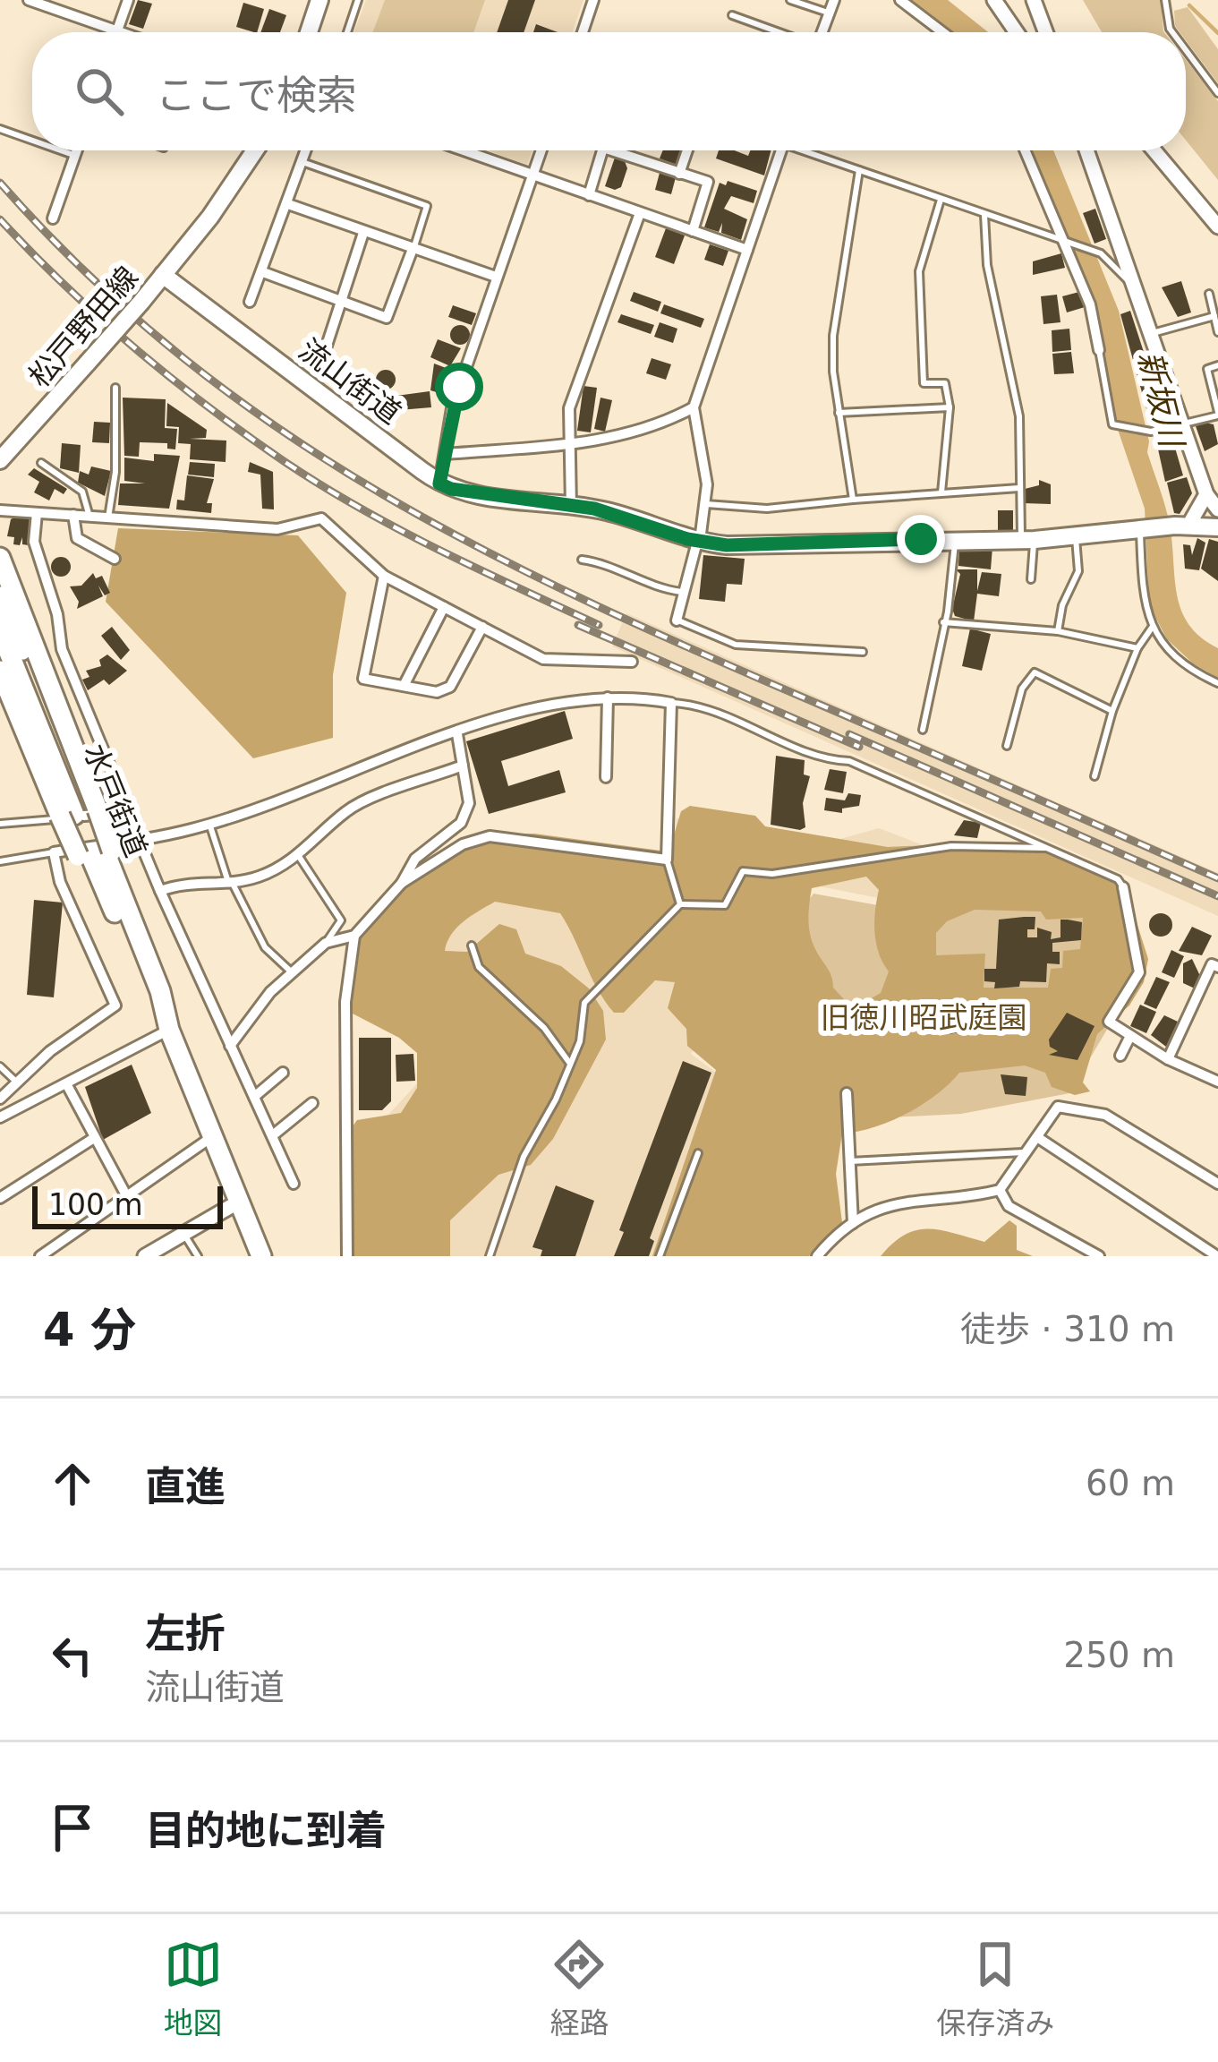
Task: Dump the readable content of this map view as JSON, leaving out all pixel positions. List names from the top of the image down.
{
  "streets": {
    "highway": ["水戸街道"],
    "main road": ["松戸野田線", "流山街道"]
  },
  "crossings": [
    ["松戸野田線", "流山街道"]
  ],
  "water": ["新坂川"],
  "parks": ["旧徳川昭武庭園"],
  "scale_bar": "100 m",
  "page": {
    "search": "ここで検索",
    "scale": "100 m",
    "heading": ["4 分", "徒歩 · 310 m"],
    "list": [
      ["直進", "60 m"],
      ["左折", "流山街道", "250 m"],
      "目的地に到着"
    ],
    "nav": ["地図", "経路", "保存済み"]
  }
}
